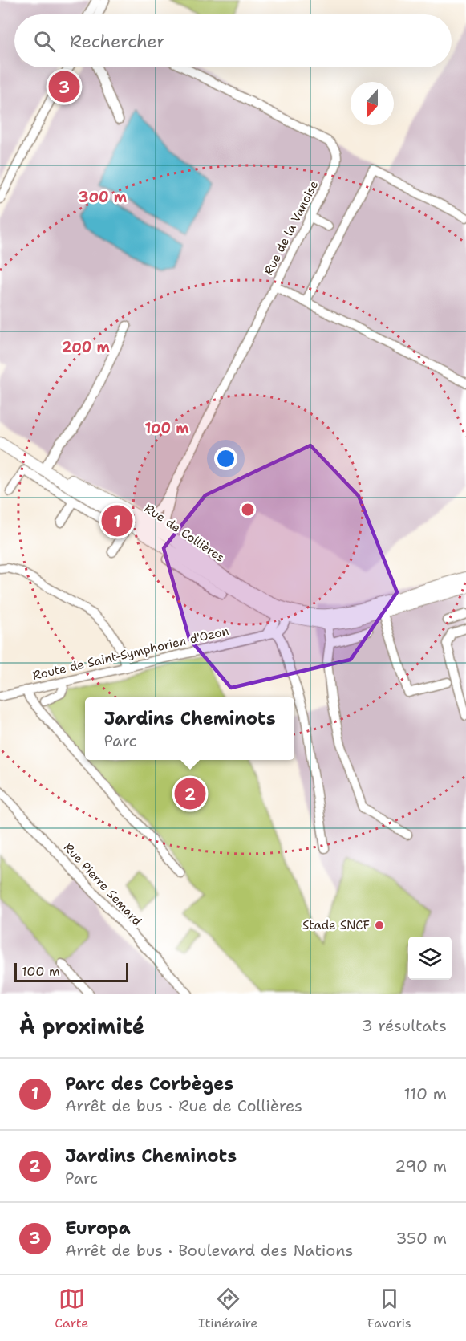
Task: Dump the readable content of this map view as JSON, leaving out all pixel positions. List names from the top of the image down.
{
  "streets": {
    "main road": ["Rue de Collières"],
    "street": ["Rue de la Vanoise", "Route de Saint-Symphorien d'Ozon", "Rue Pierre Semard"]
  },
  "crossings": [
    ["Rue de la Vanoise", "Rue de Collières"]
  ],
  "places": ["Stade SNCF"],
  "scale_bar": "100 m",
  "north": "bottom",
  "page": {
    "search": "Rechercher",
    "pins": ["3", "1", "2"],
    "popup": ["Jardins Cheminots", "Parc"],
    "scale": "100 m",
    "heading": ["À proximité", "3 résultats"],
    "list": [
      {
        "mark": "1",
        "name": "Parc des Corbèges",
        "note": "Arrêt de bus · Rue de Collières",
        "value": "110 m"
      },
      {
        "mark": "2",
        "name": "Jardins Cheminots",
        "note": "Parc",
        "value": "290 m"
      },
      {
        "mark": "3",
        "name": "Europa",
        "note": "Arrêt de bus · Boulevard des Nations",
        "value": "350 m"
      }
    ],
    "nav": ["Carte", "Itinéraire", "Favoris"]
  },
  "rings": ["300 m", "200 m", "100 m"]
}
